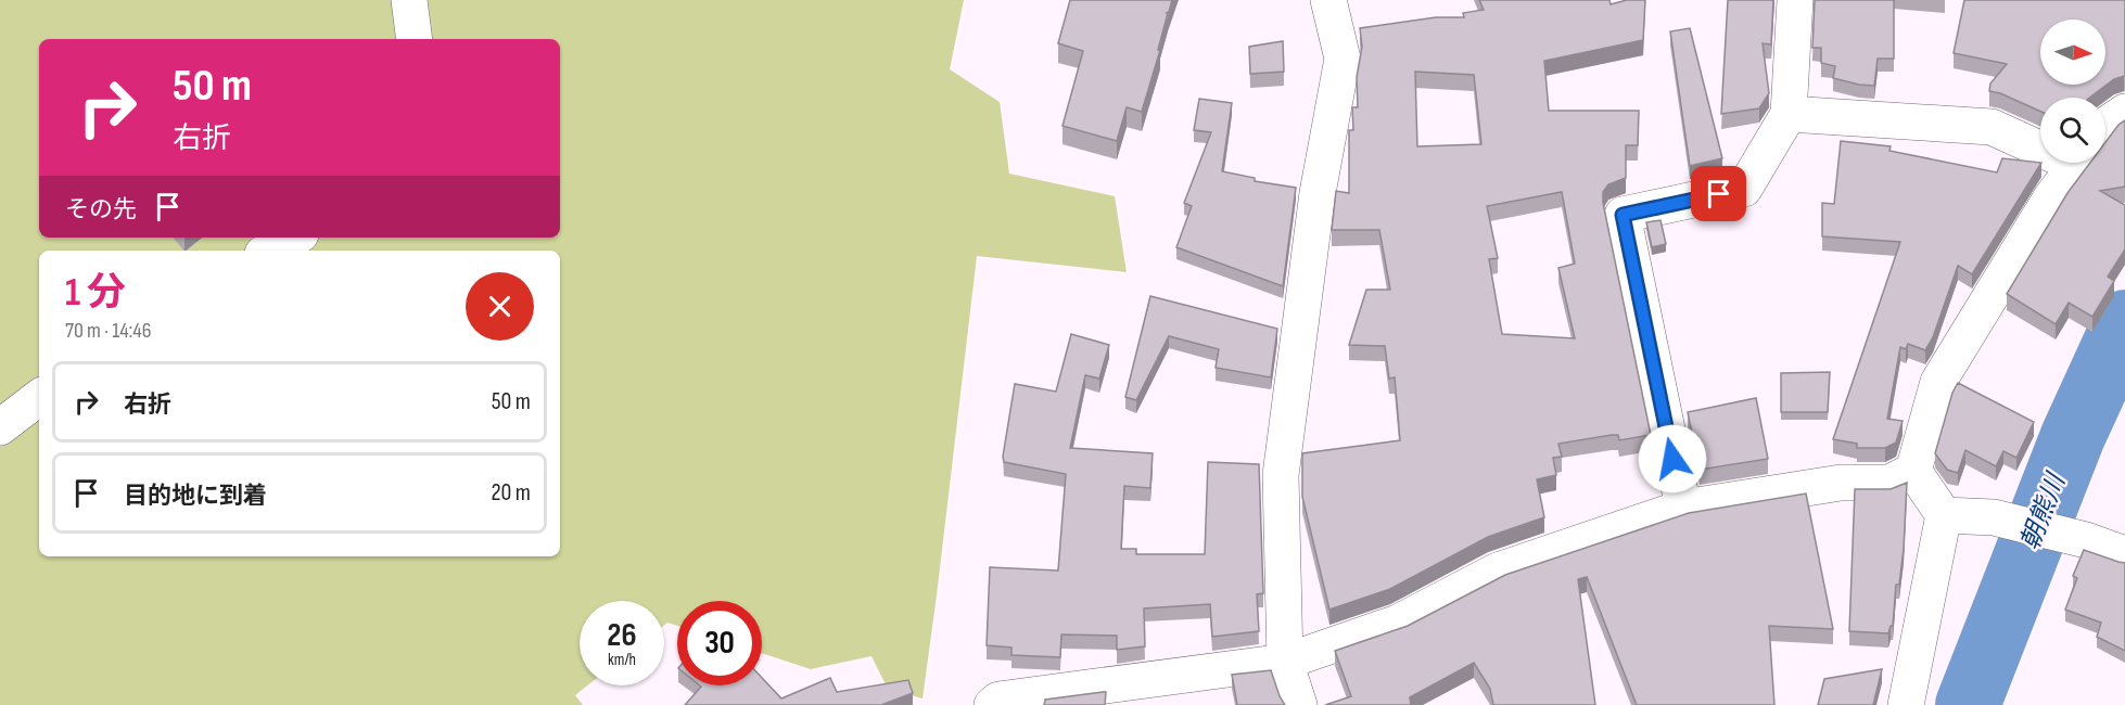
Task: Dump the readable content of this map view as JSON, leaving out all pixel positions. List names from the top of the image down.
{
  "water": ["朝熊川"],
  "north": "right",
  "page": {
    "turn": ["50 m", "右折"],
    "then": "その先",
    "heading": ["1 分", "70 m · 14:46"],
    "list": [
      {
        "name": "右折",
        "value": "50 m"
      },
      {
        "name": "目的地に到着",
        "value": "20 m"
      }
    ],
    "speed": "26 km/h",
    "limit": "30"
  }
}
